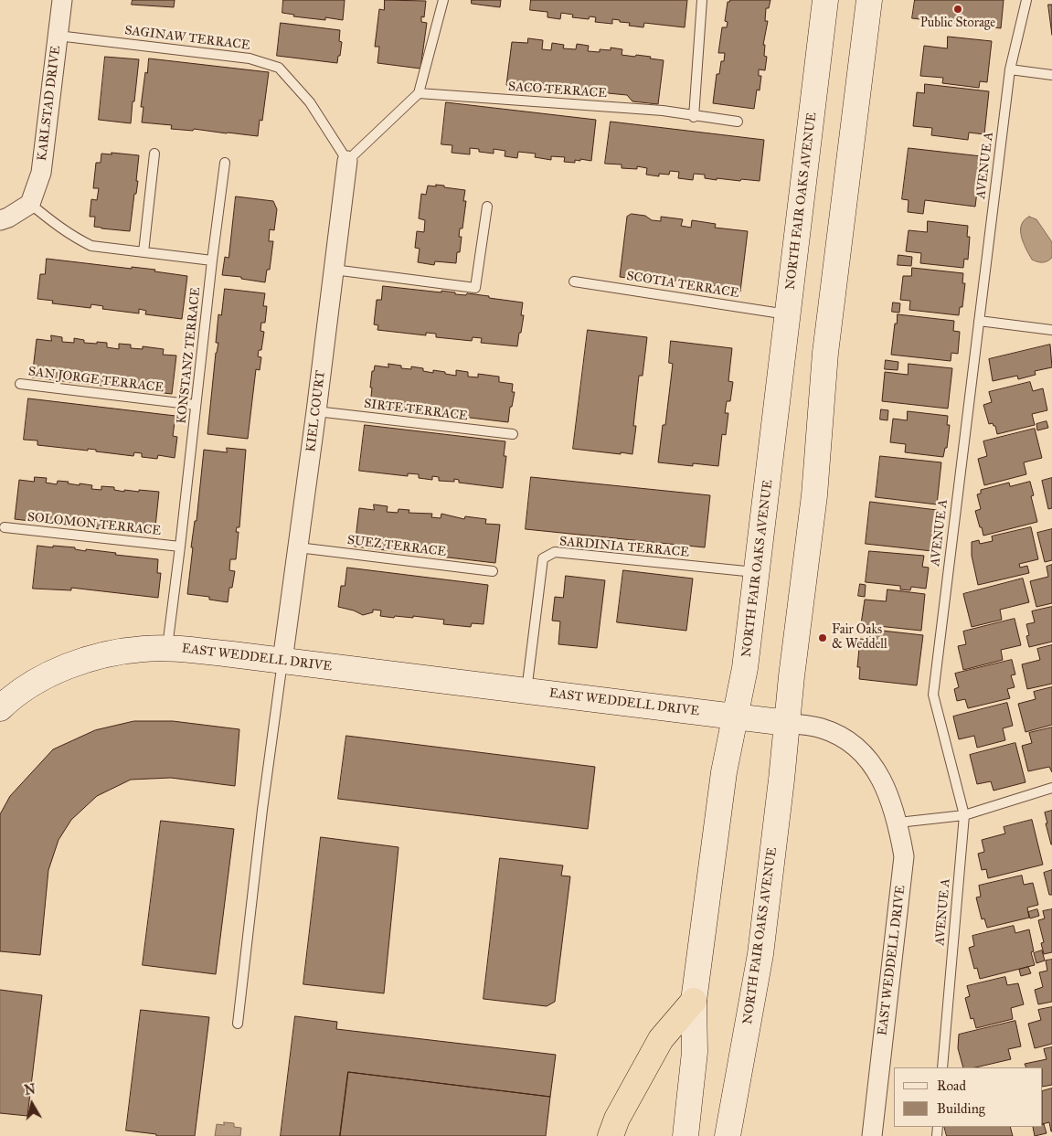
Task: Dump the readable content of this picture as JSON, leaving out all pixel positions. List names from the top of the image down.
{
  "streets": {
    "main road": ["NORTH FAIR OAKS AVENUE", "EAST WEDDELL DRIVE"],
    "street": ["KARLSTAD DRIVE", "KIEL COURT"],
    "lane": [
      "SAGINAW TERRACE",
      "SACO TERRACE",
      "AVENUE A",
      "SCOTIA TERRACE",
      "KONSTANZ TERRACE",
      "SAN JORGE TERRACE",
      "SIRTE TERRACE",
      "SOLOMON TERRACE",
      "SUEZ TERRACE",
      "SARDINIA TERRACE"
    ]
  },
  "crossings": [
    ["SAGINAW TERRACE", "KARLSTAD DRIVE"],
    ["SAGINAW TERRACE", "KIEL COURT"],
    ["NORTH FAIR OAKS AVENUE", "SCOTIA TERRACE"],
    ["NORTH FAIR OAKS AVENUE", "SARDINIA TERRACE"],
    ["NORTH FAIR OAKS AVENUE", "EAST WEDDELL DRIVE"],
    ["KONSTANZ TERRACE", "SAN JORGE TERRACE"],
    ["KONSTANZ TERRACE", "SOLOMON TERRACE"],
    ["KONSTANZ TERRACE", "EAST WEDDELL DRIVE"],
    ["SIRTE TERRACE", "KIEL COURT"],
    ["KIEL COURT", "SUEZ TERRACE"],
    ["KIEL COURT", "EAST WEDDELL DRIVE"],
    ["SARDINIA TERRACE", "EAST WEDDELL DRIVE"]
  ],
  "places": ["Public Storage", "Fair Oaks & Weddell"],
  "legend": ["Road", "Building"],
  "north": "top"
}
